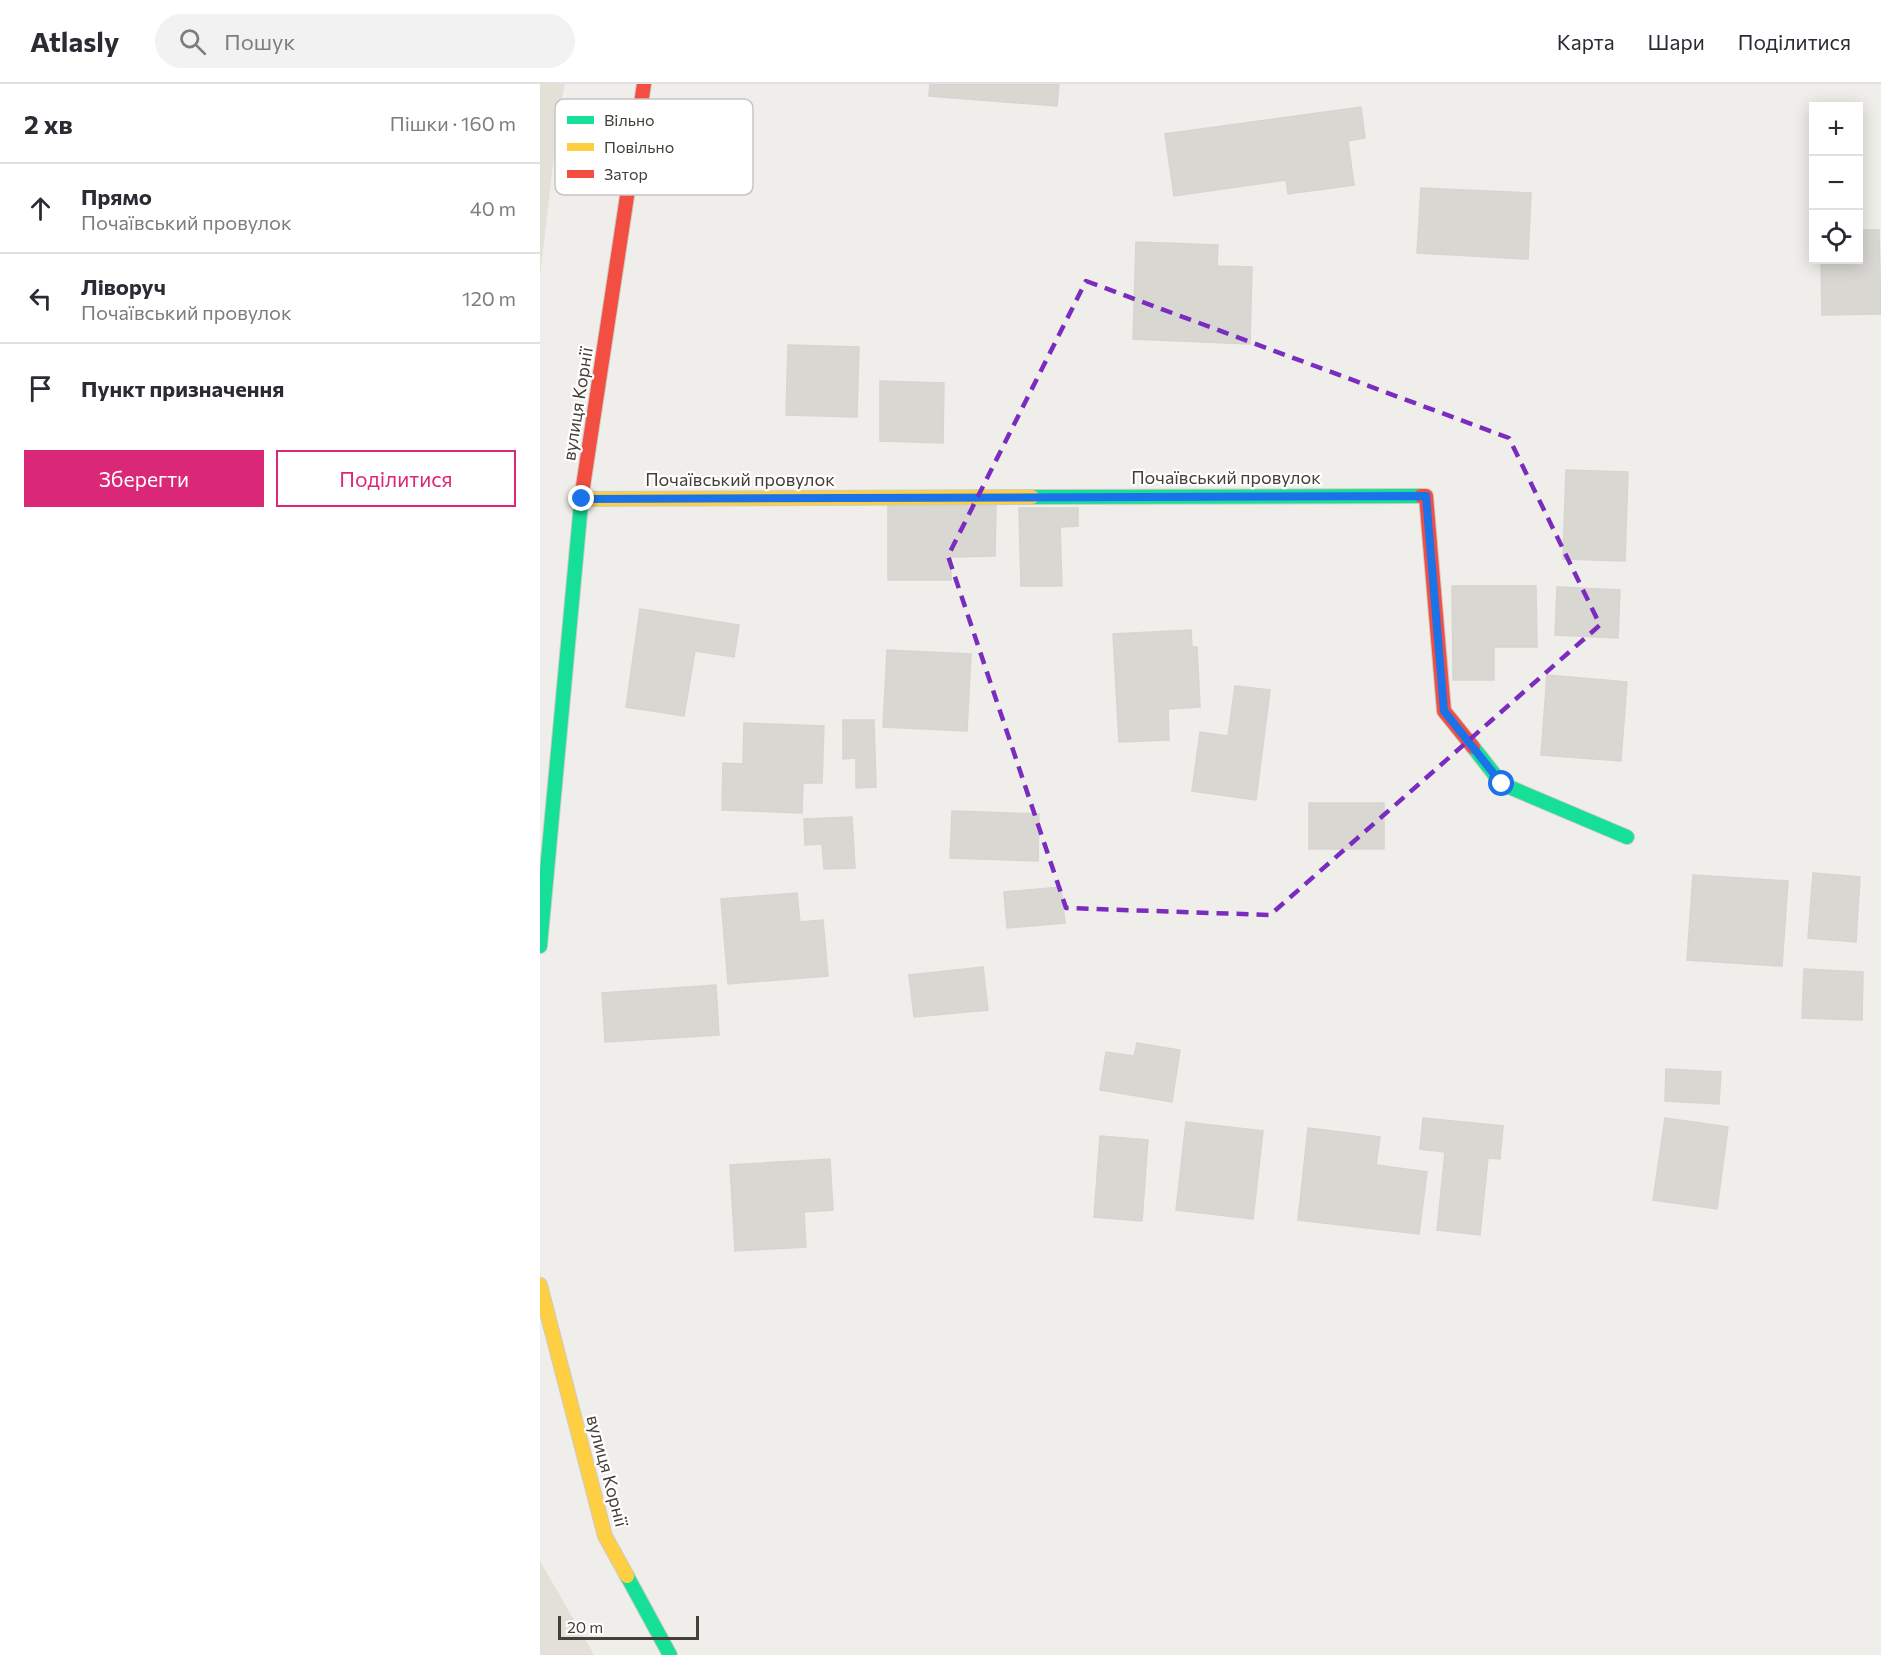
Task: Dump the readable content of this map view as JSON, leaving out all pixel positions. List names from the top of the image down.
{
  "streets": {
    "main road": ["вулиця Корнії", "Почаївський провулок"]
  },
  "crossings": [
    ["вулиця Корнії", "Почаївський провулок"]
  ],
  "legend": ["Вільно", "Повільно", "Затор"],
  "scale_bar": "20 m",
  "page": {
    "header": "Atlasly",
    "search": "Пошук",
    "nav": ["Карта", "Шари", "Поділитися"],
    "heading": ["2 хв", "Пішки · 160 m"],
    "map_buttons": ["+", "−"],
    "list": [
      ["Прямо", "Почаївський провулок", "40 m"],
      ["Ліворуч", "Почаївський провулок", "120 m"],
      "Пункт призначення"
    ],
    "buttons": ["Зберегти", "Поділитися"],
    "scale": "20 m"
  }
}
